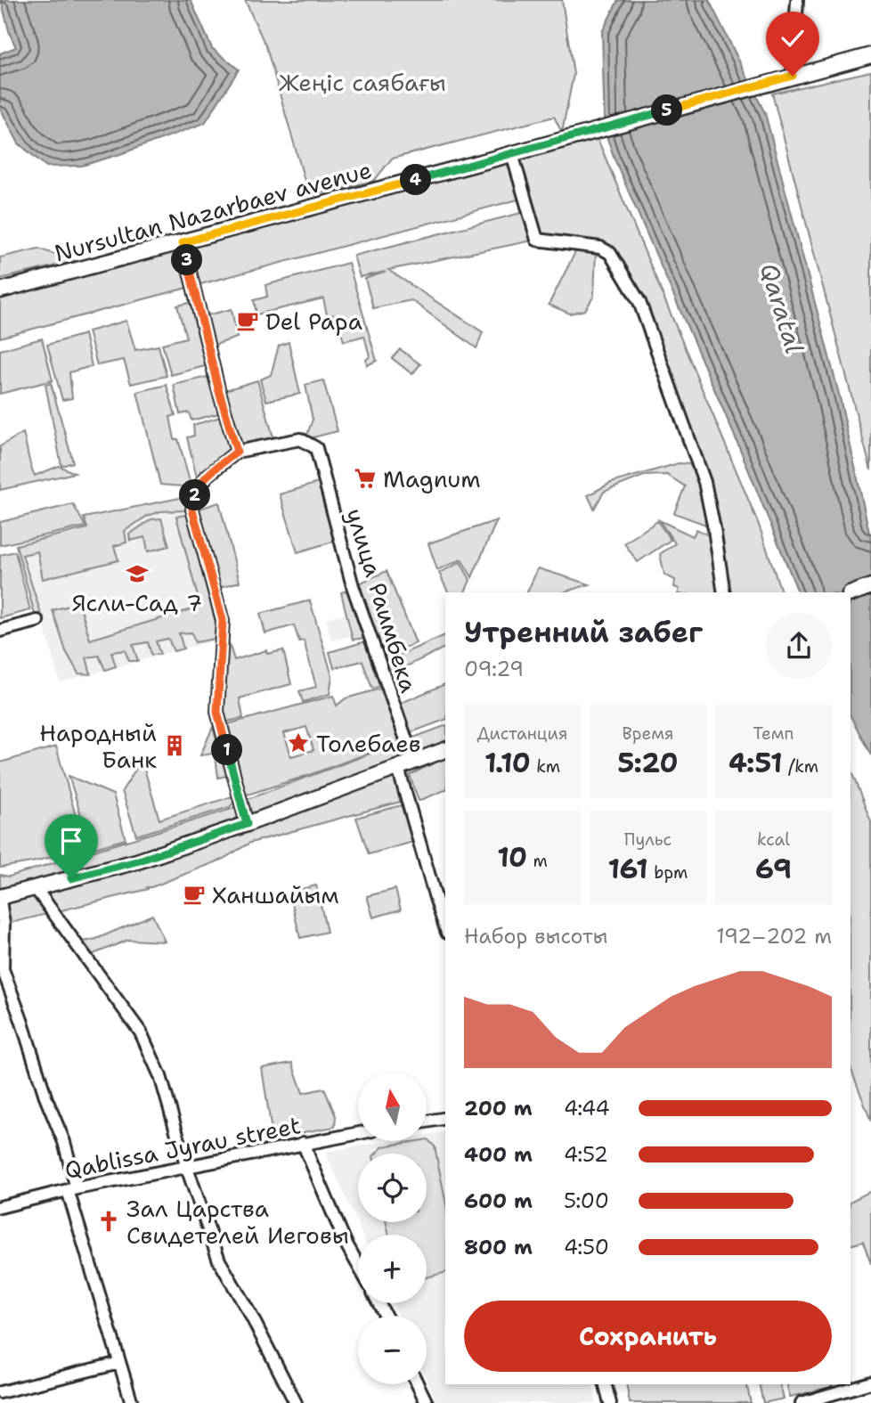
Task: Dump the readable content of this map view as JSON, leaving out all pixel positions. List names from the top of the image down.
{
  "streets": {
    "main road": ["Nursultan Nazarbaev avenue"],
    "street": ["улица Раимбека", "Qablissa Jyrau street"]
  },
  "water": ["Qaratal"],
  "parks": ["Жеңіс саябағы"],
  "places": {
    "cafe": ["Del Papa", "Ханшайым"],
    "supermarket": ["Magnum"],
    "school or university": ["Ясли-Сад 7"],
    "place": ["Толебаев"],
    "building": ["Народный Банк"],
    "church": ["Зал Царства Свидетелей Иеговы"]
  },
  "north": "top",
  "page": {
    "pins": [
      "5",
      "4",
      "3",
      "2",
      "1"
    ],
    "heading": ["Утренний забег", "09:29"],
    "stats": [
      ["Дистанция", "1.10 km"],
      ["Время", "5:20"],
      ["Темп", "4:51 /km"],
      ["10 m"],
      ["Пульс", "161 bpm"],
      ["kcal", "69"]
    ],
    "chart": ["Набор высоты", "192–202 m"],
    "map_buttons": ["+", "−"],
    "list": [
      {
        "name": "200 m",
        "note": "4:44"
      },
      {
        "name": "400 m",
        "note": "4:52"
      },
      {
        "name": "600 m",
        "note": "5:00"
      },
      {
        "name": "800 m",
        "note": "4:50"
      }
    ],
    "buttons": "Сохранить"
  }
}
